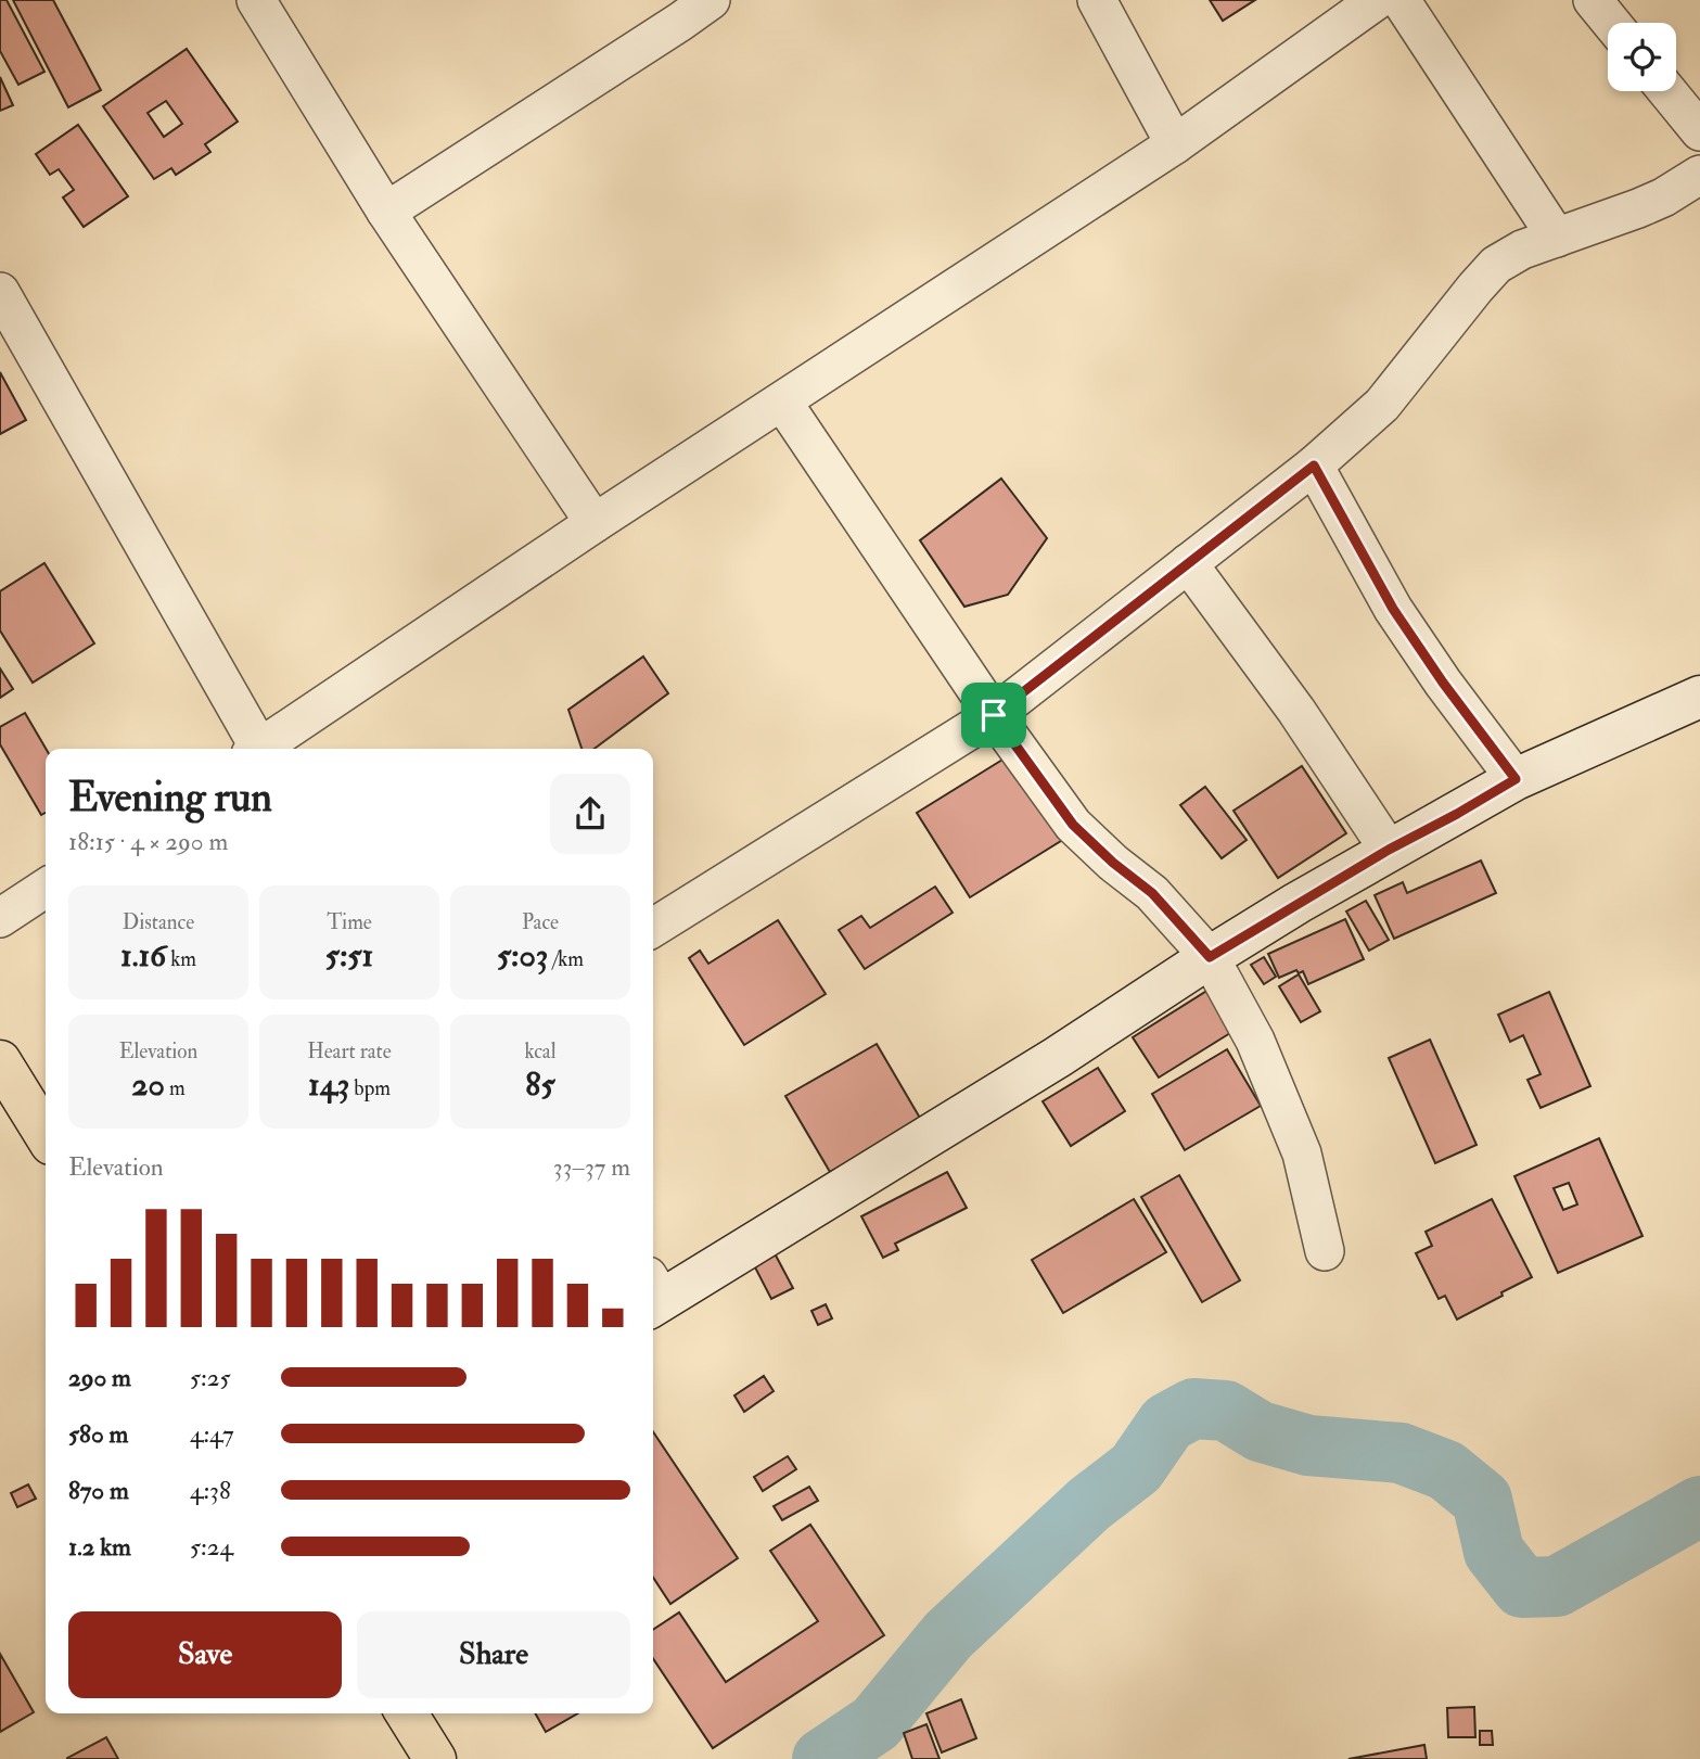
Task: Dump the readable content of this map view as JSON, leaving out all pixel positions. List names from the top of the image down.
{
  "page": {
    "heading": ["Evening run", "18:15 · 4 × 290 m"],
    "stats": [
      ["Distance", "1.16 km"],
      ["Time", "5:51"],
      ["Pace", "5:03 /km"],
      ["Elevation", "20 m"],
      ["Heart rate", "143 bpm"],
      ["kcal", "85"]
    ],
    "chart": ["Elevation", "33–37 m"],
    "list": [
      {
        "name": "290 m",
        "note": "5:25"
      },
      {
        "name": "580 m",
        "note": "4:47"
      },
      {
        "name": "870 m",
        "note": "4:38"
      },
      {
        "name": "1.2 km",
        "note": "5:24"
      }
    ],
    "buttons": ["Save", "Share"]
  }
}
